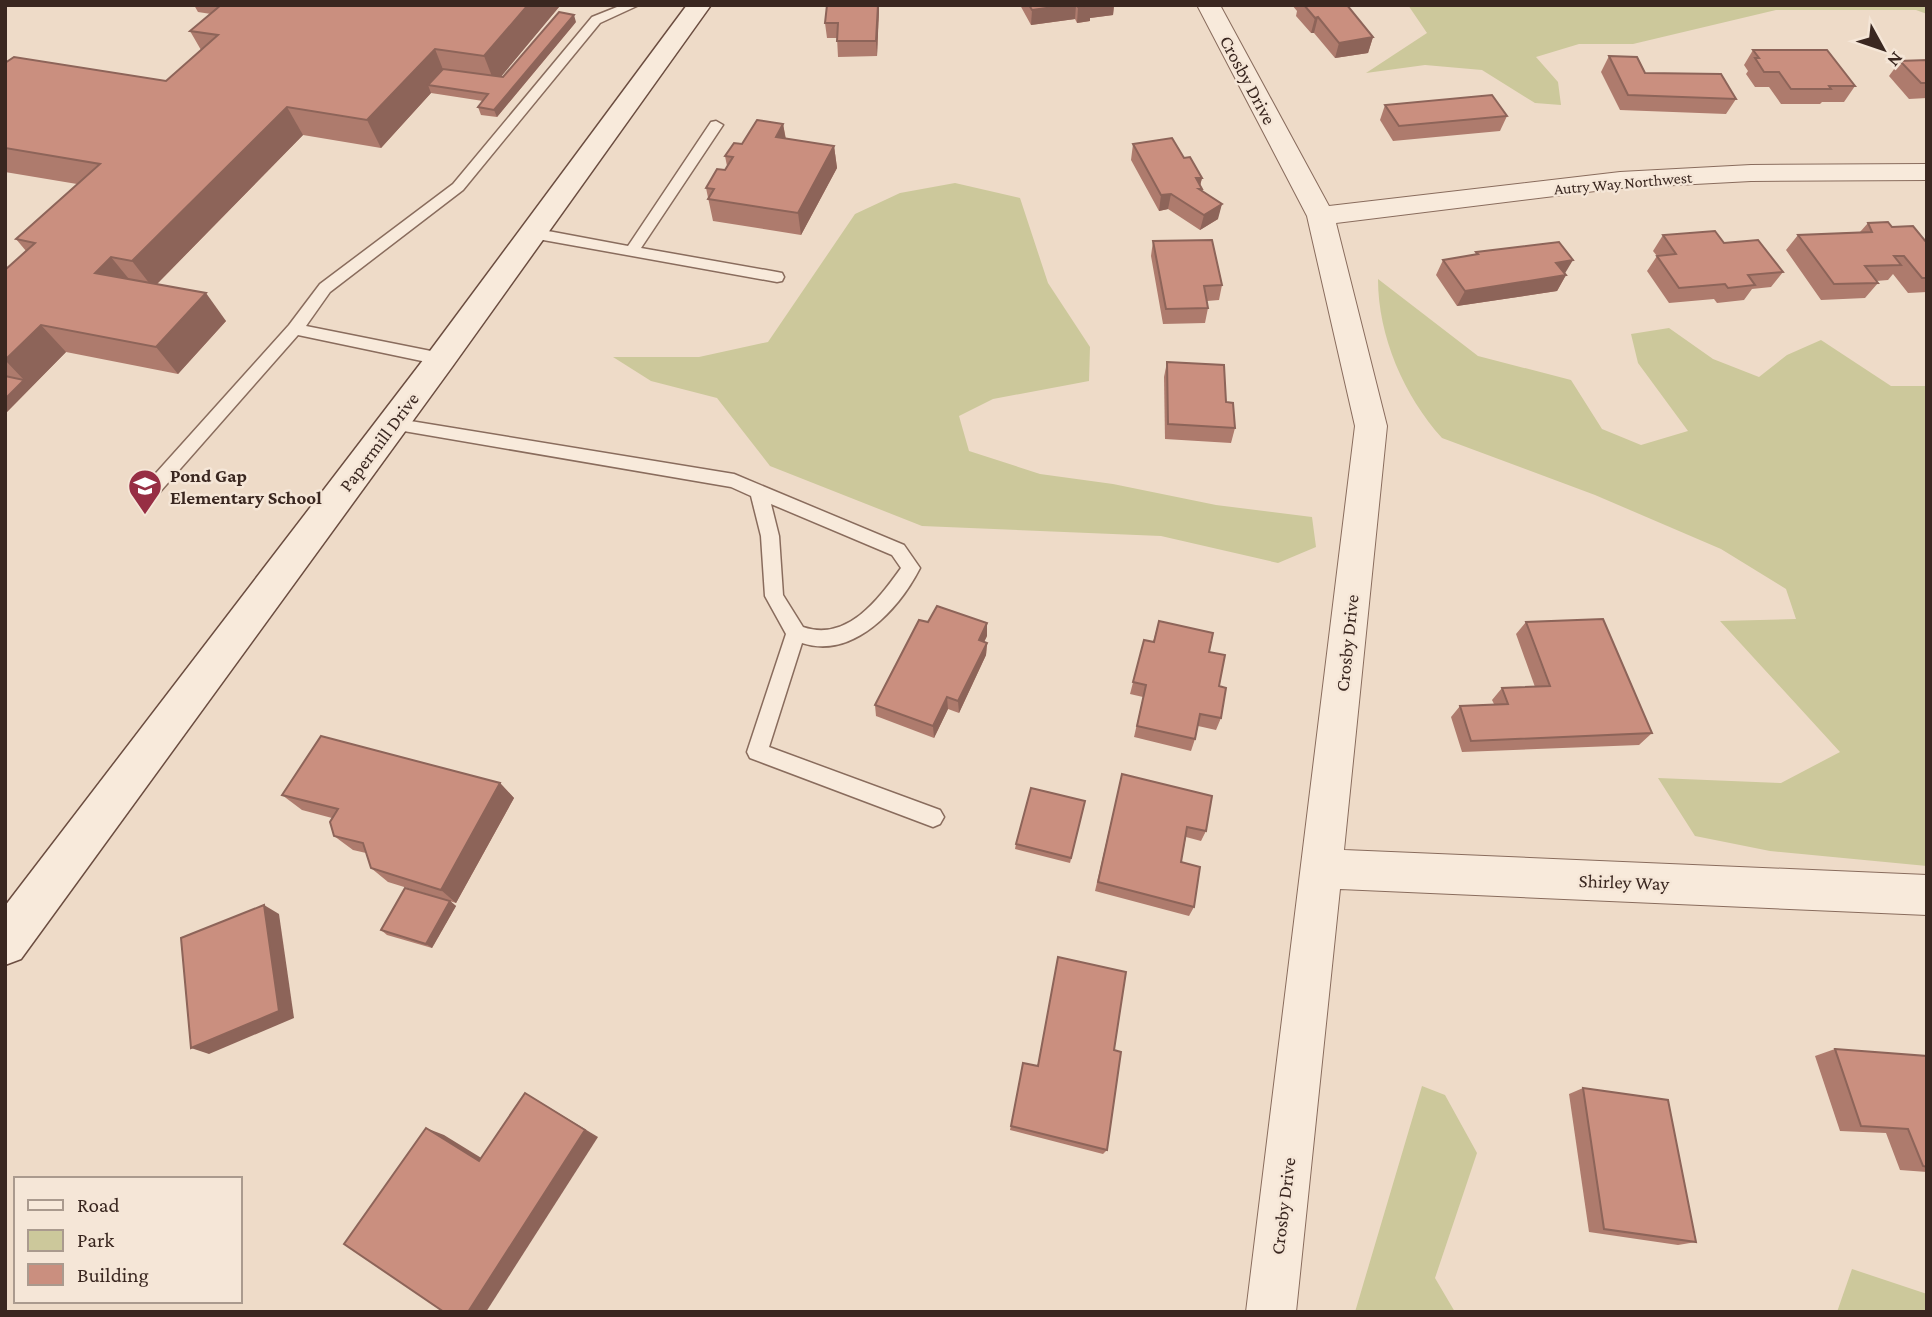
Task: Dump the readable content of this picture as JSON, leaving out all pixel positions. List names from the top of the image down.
{
  "streets": {
    "main road": ["Papermill Drive"],
    "street": ["Crosby Drive", "Autry Way Northwest", "Shirley Way"]
  },
  "crossings": [
    ["Crosby Drive", "Autry Way Northwest"],
    ["Crosby Drive", "Shirley Way"]
  ],
  "places": {
    "school or university": ["Pond Gap Elementary School"]
  },
  "legend": ["Road", "Park", "Building"],
  "north": "bottom right"
}
